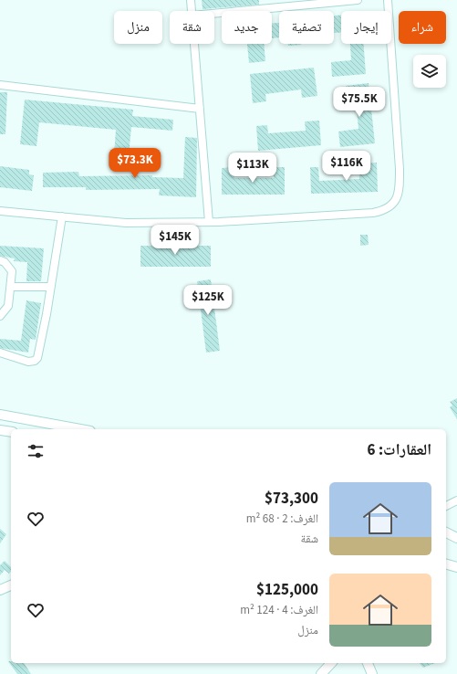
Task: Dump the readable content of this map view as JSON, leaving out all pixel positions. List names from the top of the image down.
{
  "page": {
    "chip": [
      "شراء",
      "إيجار",
      "تصفية",
      "جديد",
      "شقة",
      "منزل"
    ],
    "price": [
      "$75.5K",
      "$73.3K",
      "$116K",
      "$113K",
      "$145K",
      "$125K"
    ],
    "heading": "العقارات: 6",
    "list": [
      {
        "name": "$73,300",
        "note": "الغرف: 2 · 68 m² · شقة"
      },
      {
        "name": "$125,000",
        "note": "الغرف: 4 · 124 m² · منزل"
      }
    ]
  }
}
